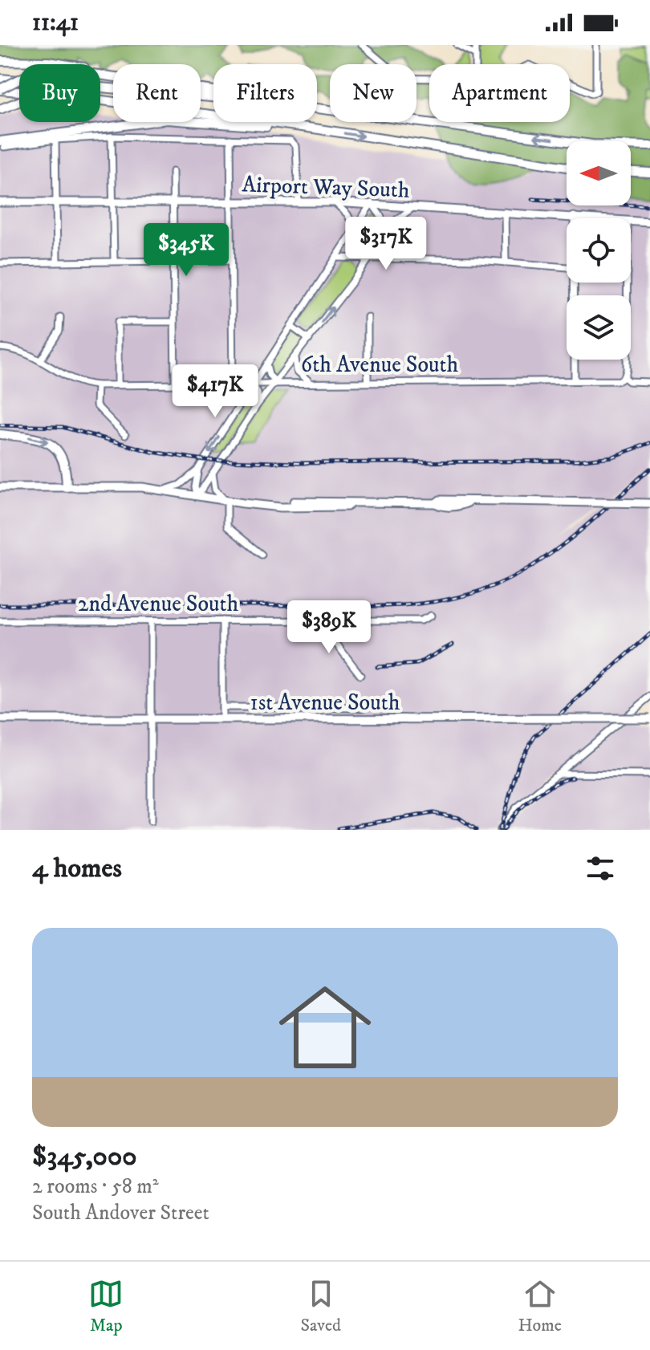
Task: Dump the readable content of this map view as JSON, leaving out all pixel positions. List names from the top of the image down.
{
  "streets": {
    "main road": ["Airport Way South", "1st Avenue South"],
    "street": ["6th Avenue South", "2nd Avenue South"]
  },
  "north": "left",
  "page": {
    "status": "11:41",
    "chip": [
      "Buy",
      "Rent",
      "Filters",
      "New",
      "Apartment"
    ],
    "price": [
      "$317K",
      "$345K",
      "$417K",
      "$389K"
    ],
    "heading": "4 homes",
    "list": [
      {
        "name": "$345,000",
        "note": "2 rooms · 58 m² · South Andover Street"
      }
    ],
    "tabs": ["Map", "Saved", "Home"]
  }
}
